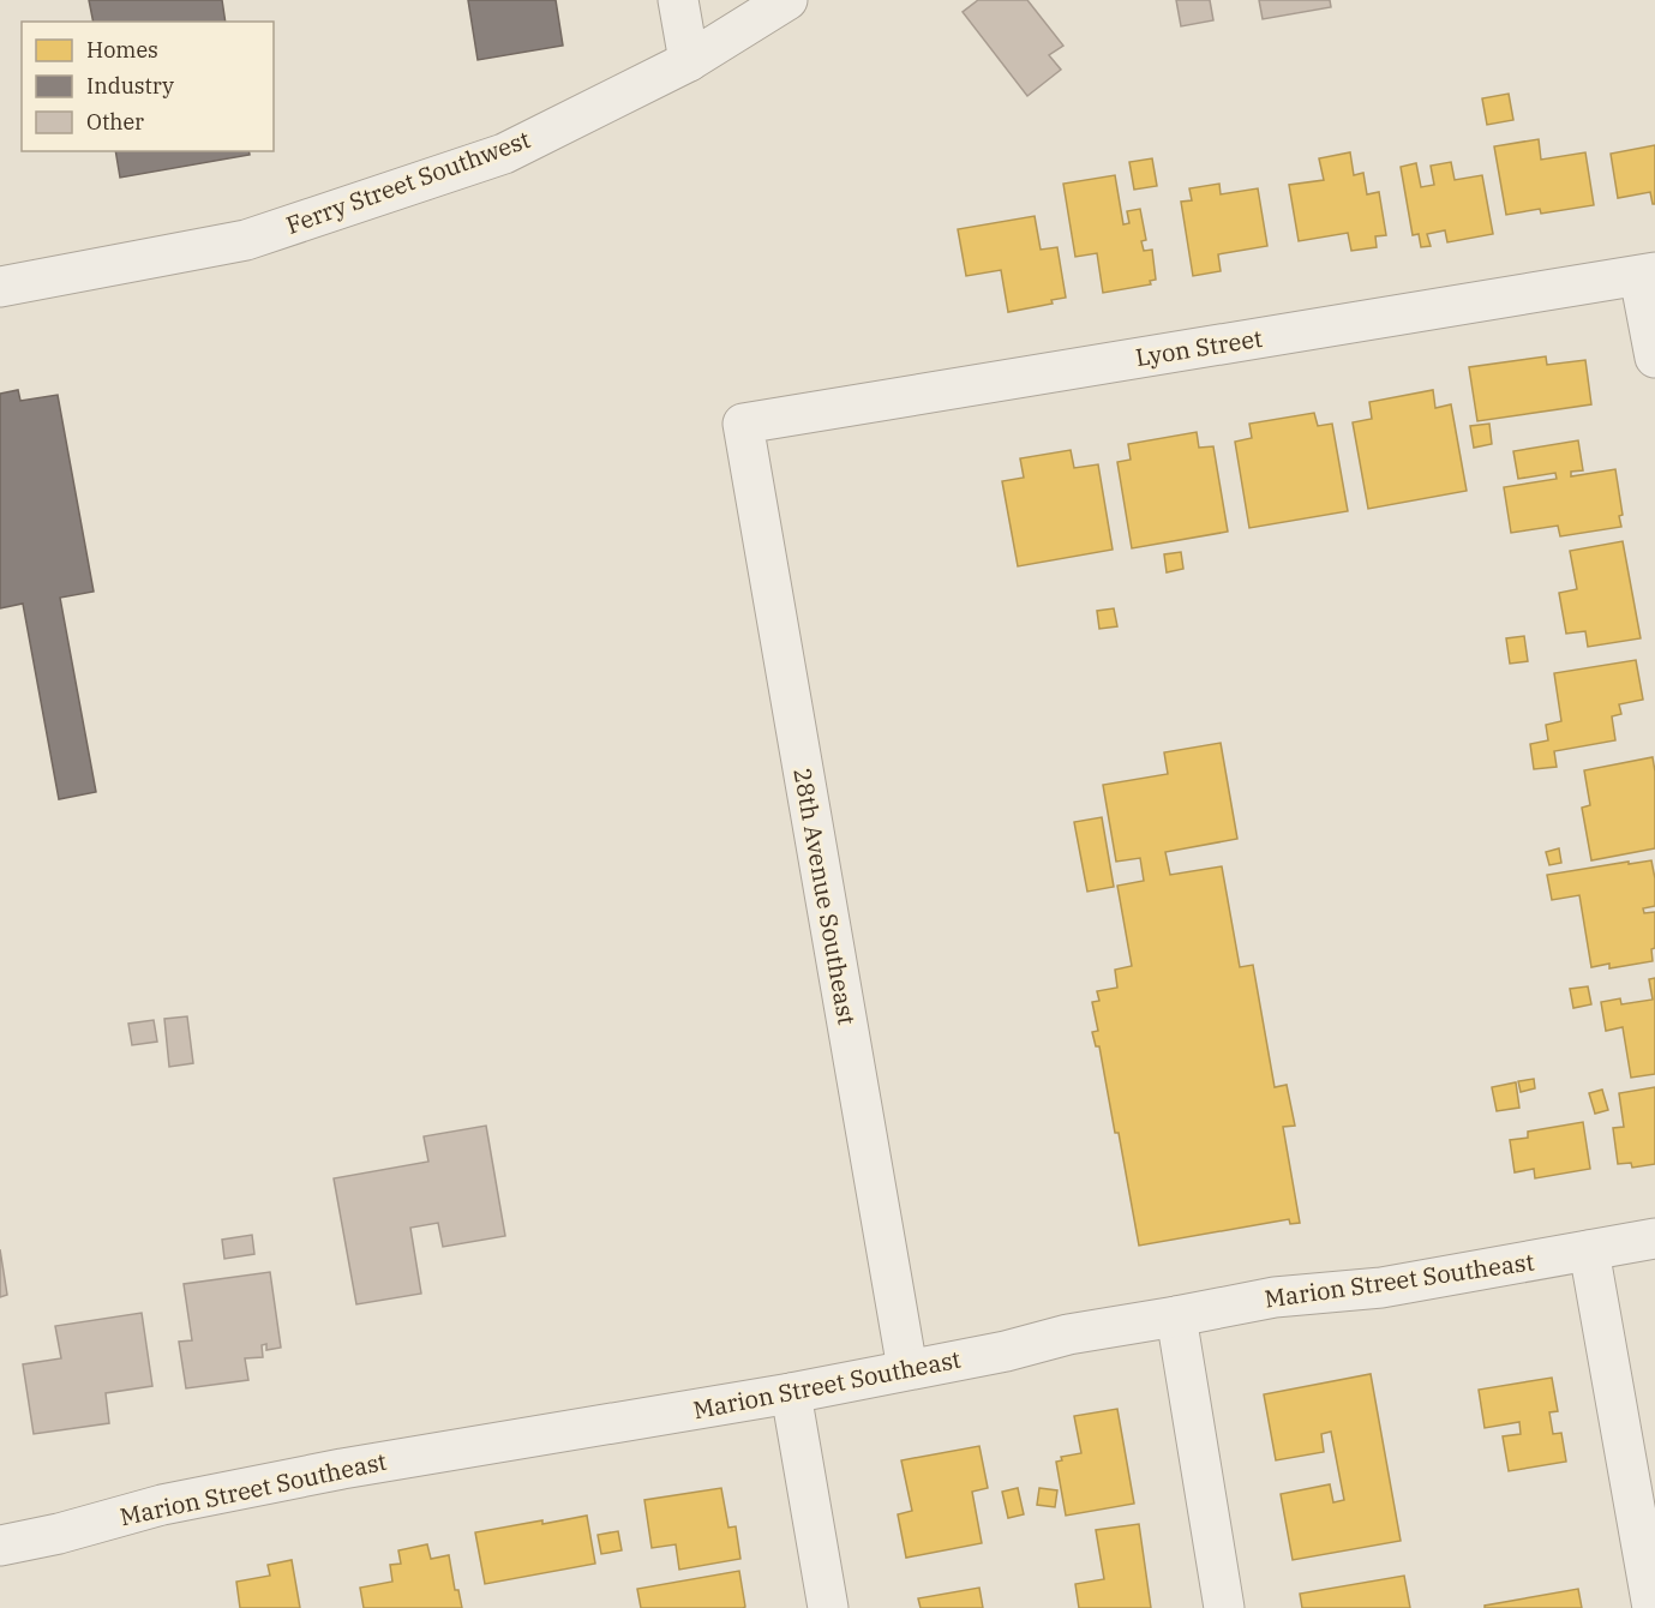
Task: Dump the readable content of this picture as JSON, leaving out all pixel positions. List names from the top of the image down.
{
  "streets": {
    "street": [
      "Ferry Street Southwest",
      "Lyon Street",
      "28th Avenue Southeast",
      "Marion Street Southeast"
    ]
  },
  "crossings": [
    ["Lyon Street", "28th Avenue Southeast"],
    ["28th Avenue Southeast", "Marion Street Southeast"]
  ],
  "legend": ["Homes", "Industry", "Other"]
}
